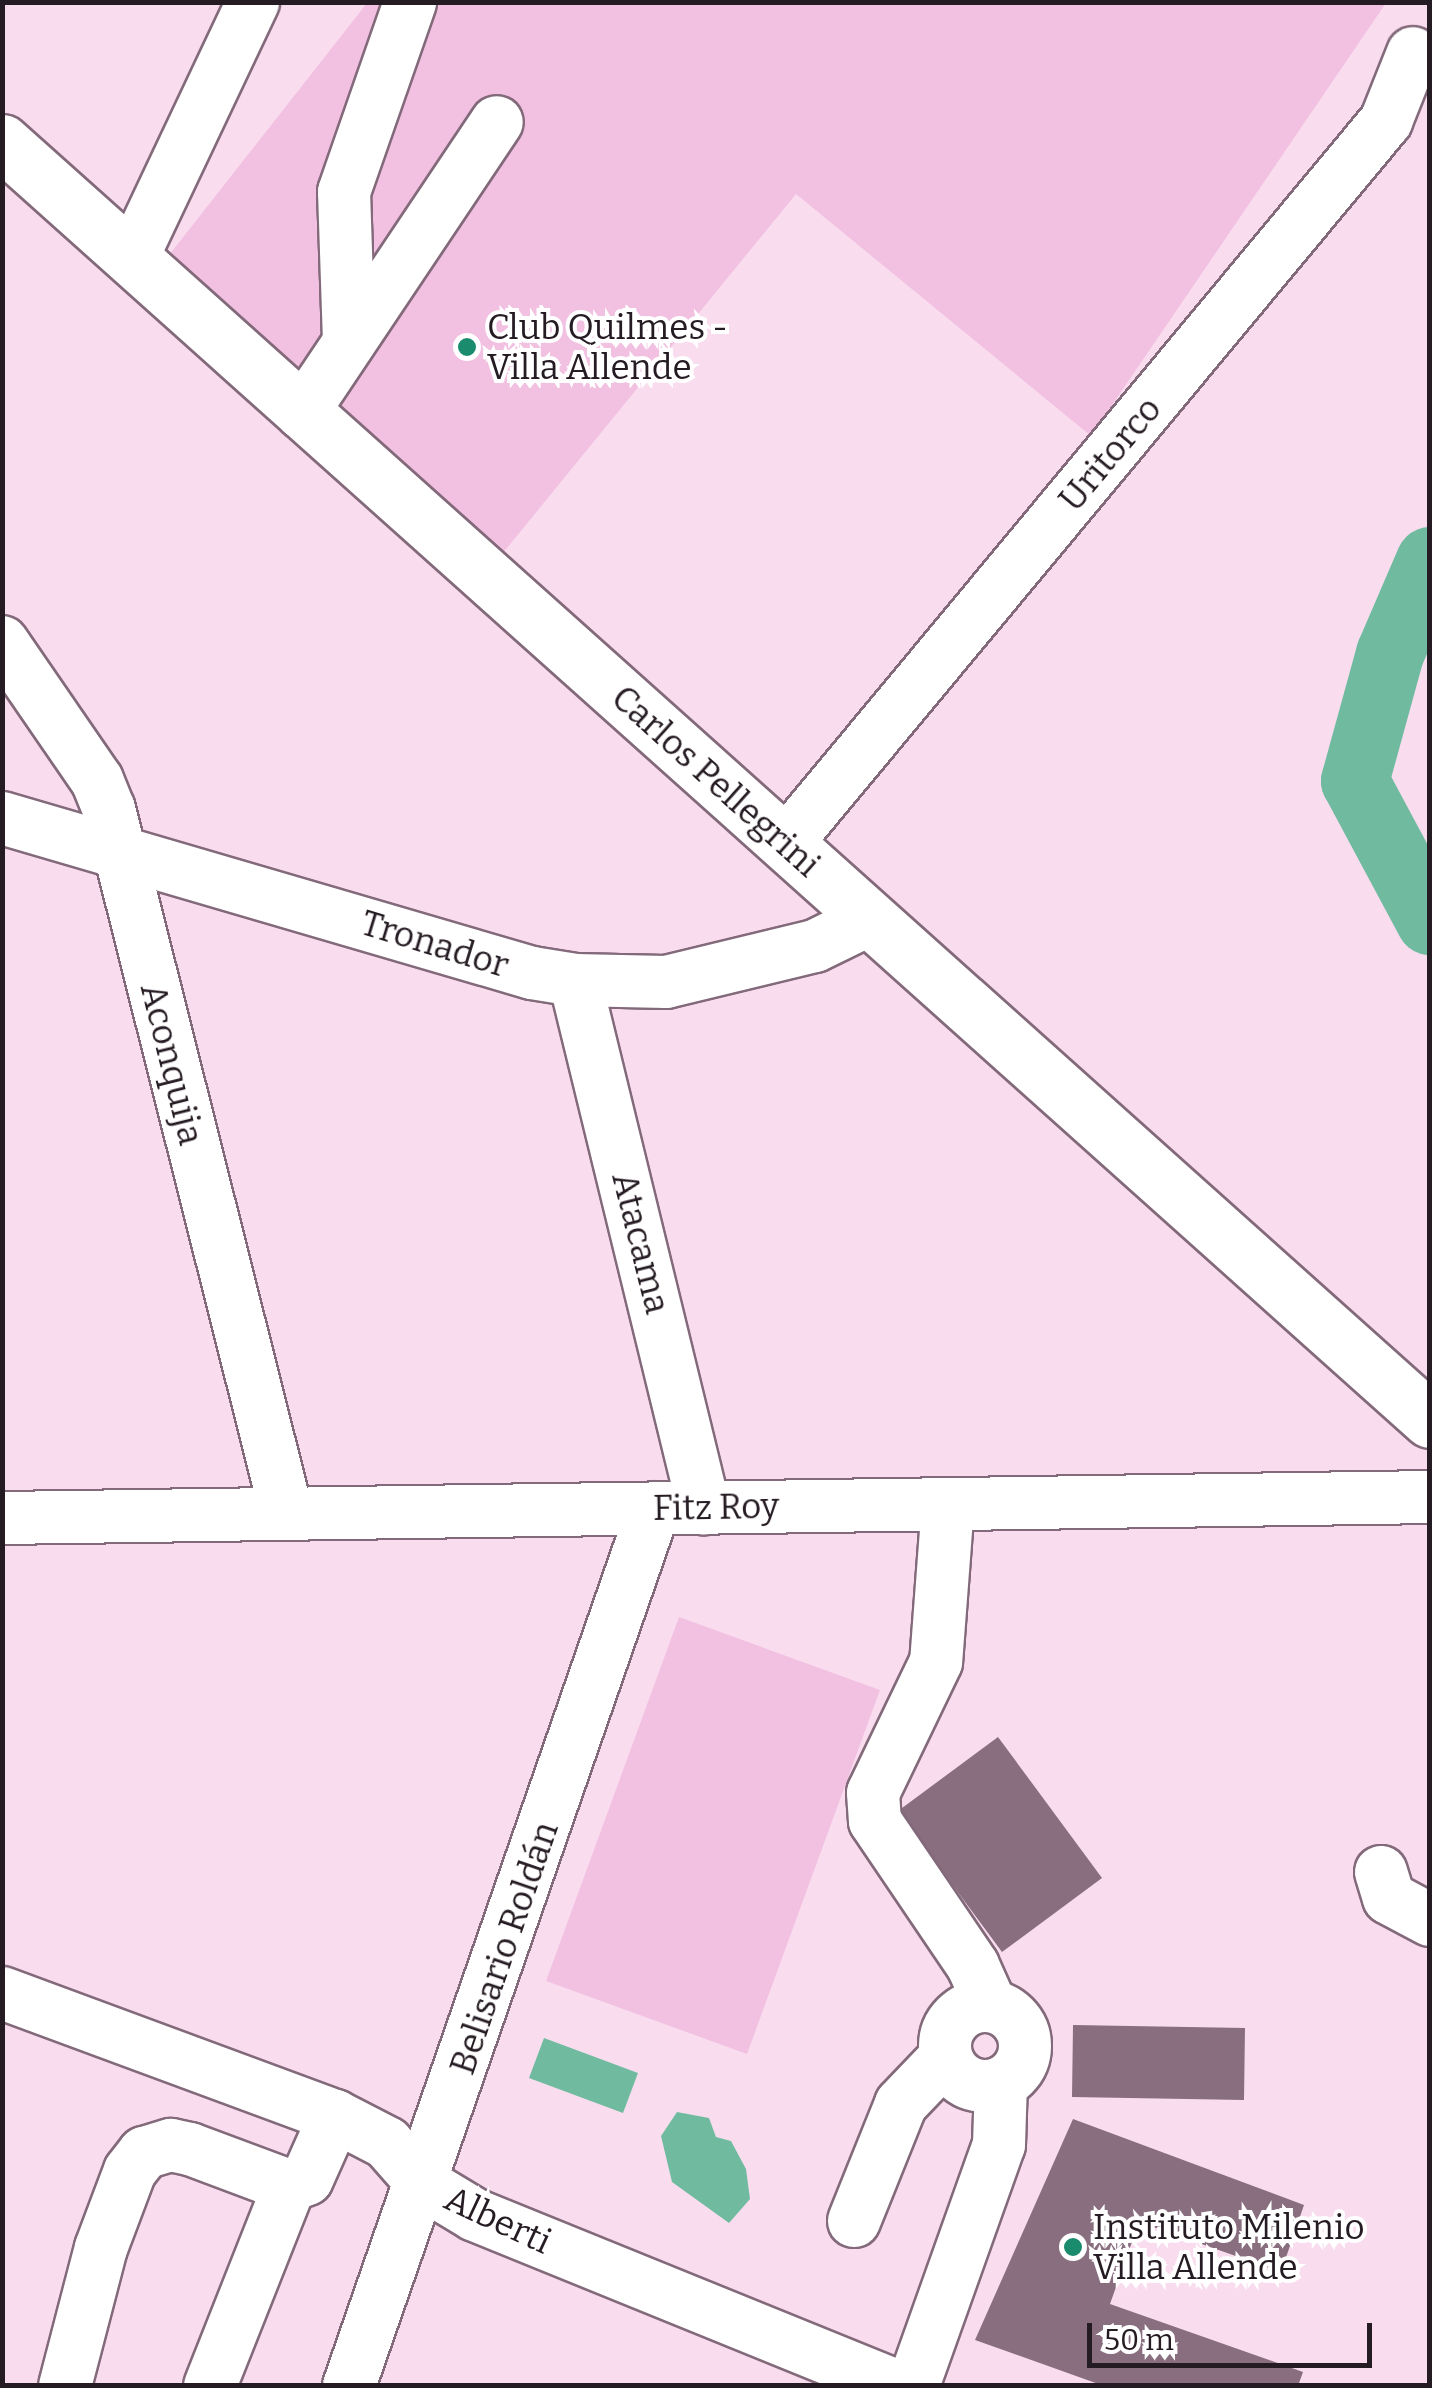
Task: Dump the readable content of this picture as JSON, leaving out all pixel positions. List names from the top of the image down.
{
  "streets": {
    "main road": ["Carlos Pellegrini"],
    "street": [
      "Uritorco",
      "Tronador",
      "Aconquija",
      "Atacama",
      "Fitz Roy",
      "Belisario Roldán",
      "Alberti"
    ]
  },
  "crossings": [
    ["Uritorco", "Carlos Pellegrini"],
    ["Carlos Pellegrini", "Tronador"],
    ["Tronador", "Aconquija"],
    ["Tronador", "Atacama"],
    ["Aconquija", "Fitz Roy"],
    ["Atacama", "Fitz Roy"],
    ["Atacama", "Belisario Roldán"],
    ["Fitz Roy", "Belisario Roldán"],
    ["Belisario Roldán", "Alberti"]
  ],
  "places": ["Club Quilmes - Villa Allende", "Instituto Milenio Villa Allende"],
  "scale_bar": "50 m"
}
